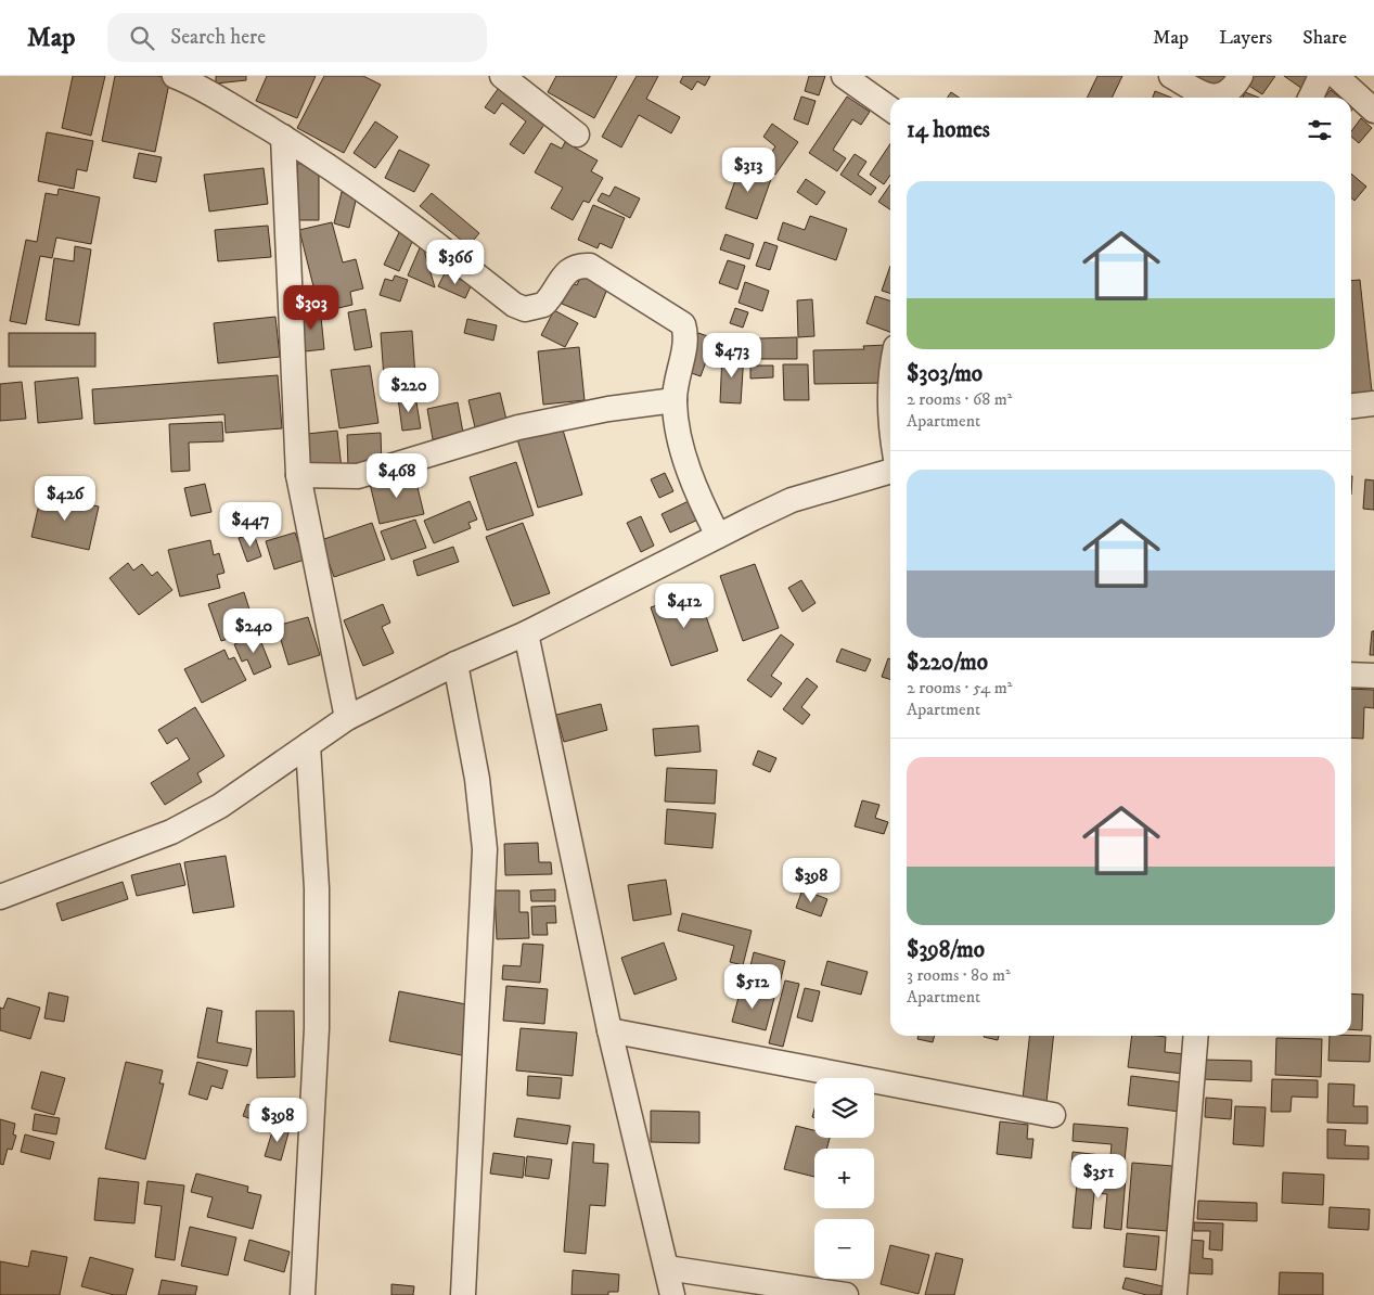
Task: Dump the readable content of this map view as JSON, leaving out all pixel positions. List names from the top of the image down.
{
  "page": {
    "header": "Map",
    "search": "Search here",
    "nav": ["Map", "Layers", "Share"],
    "heading": "14 homes",
    "price": [
      "$313",
      "$366",
      "$303",
      "$473",
      "$220",
      "$468",
      "$426",
      "$447",
      "$412",
      "$240",
      "$398",
      "$512",
      "$398",
      "$351"
    ],
    "list": [
      {
        "name": "$303/mo",
        "note": "2 rooms · 68 m² · Apartment"
      },
      {
        "name": "$220/mo",
        "note": "2 rooms · 54 m² · Apartment"
      },
      {
        "name": "$398/mo",
        "note": "3 rooms · 80 m² · Apartment"
      }
    ],
    "map_buttons": ["+", "−"]
  }
}
